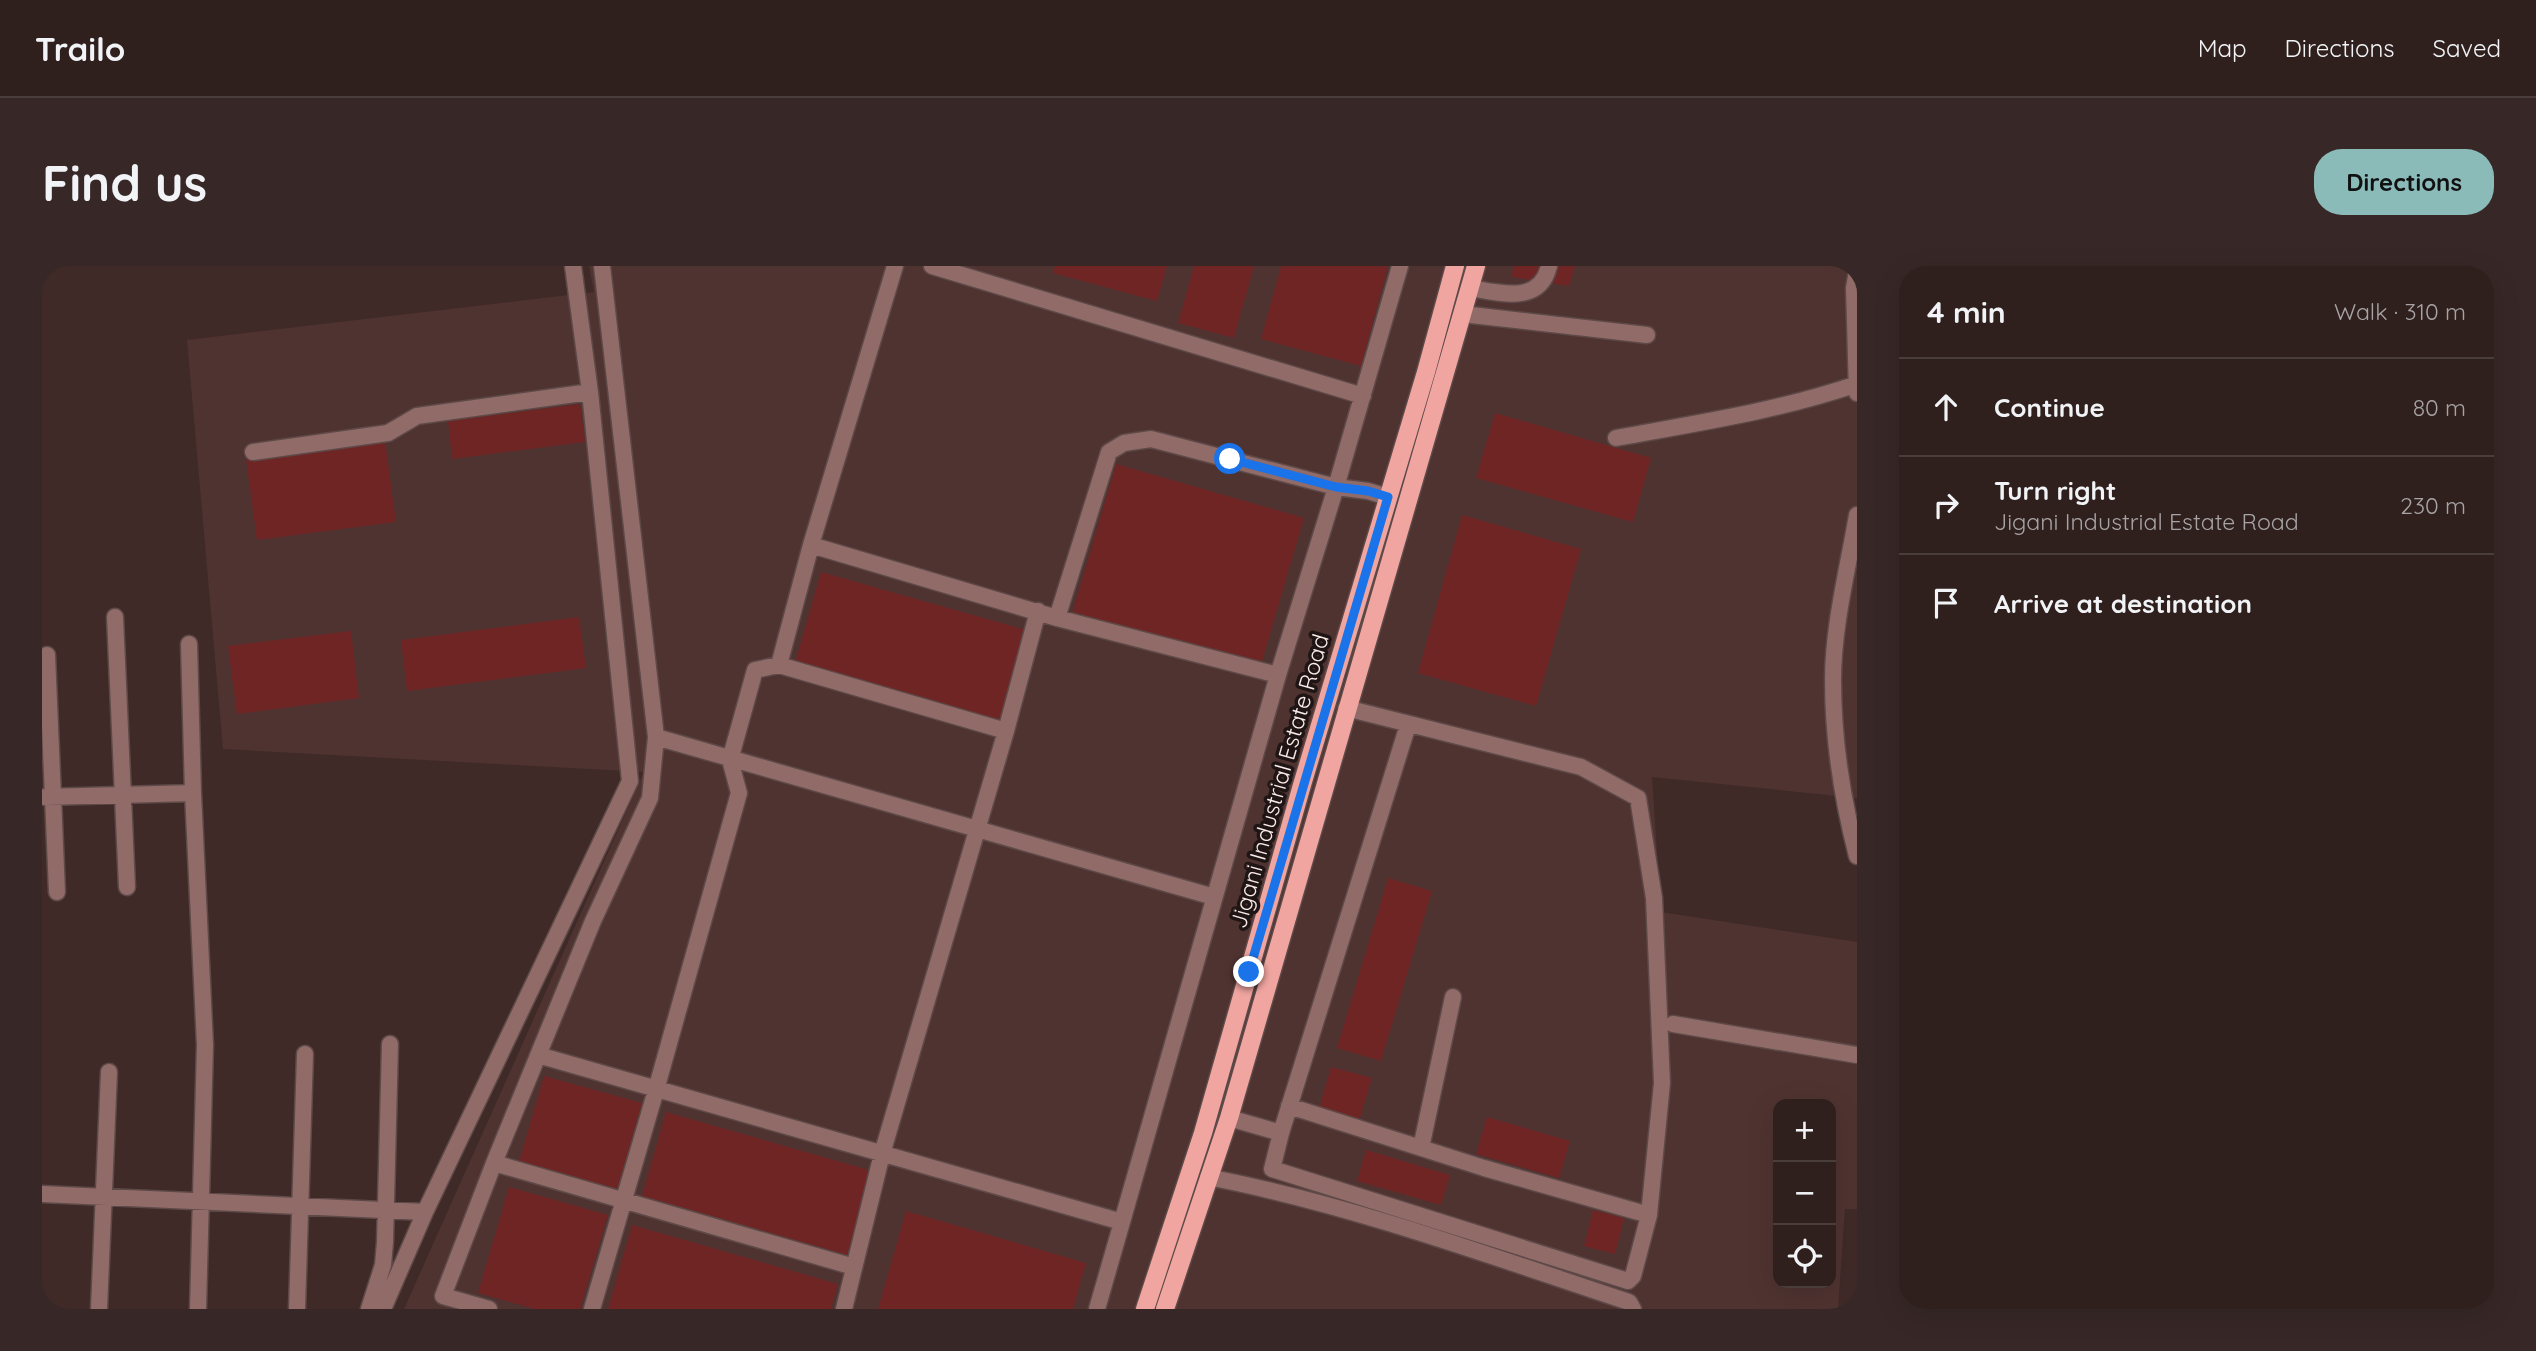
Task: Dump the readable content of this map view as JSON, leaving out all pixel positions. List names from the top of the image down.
{
  "streets": {
    "main road": ["Jigani Industrial Estate Road"]
  },
  "page": {
    "header": "Trailo",
    "nav": ["Map", "Directions", "Saved"],
    "buttons": "Directions",
    "title": "Find us",
    "heading": ["4 min", "Walk · 310 m"],
    "list": [
      ["Continue", "80 m"],
      ["Turn right", "Jigani Industrial Estate Road", "230 m"],
      "Arrive at destination"
    ],
    "map_buttons": ["+", "−"]
  }
}
